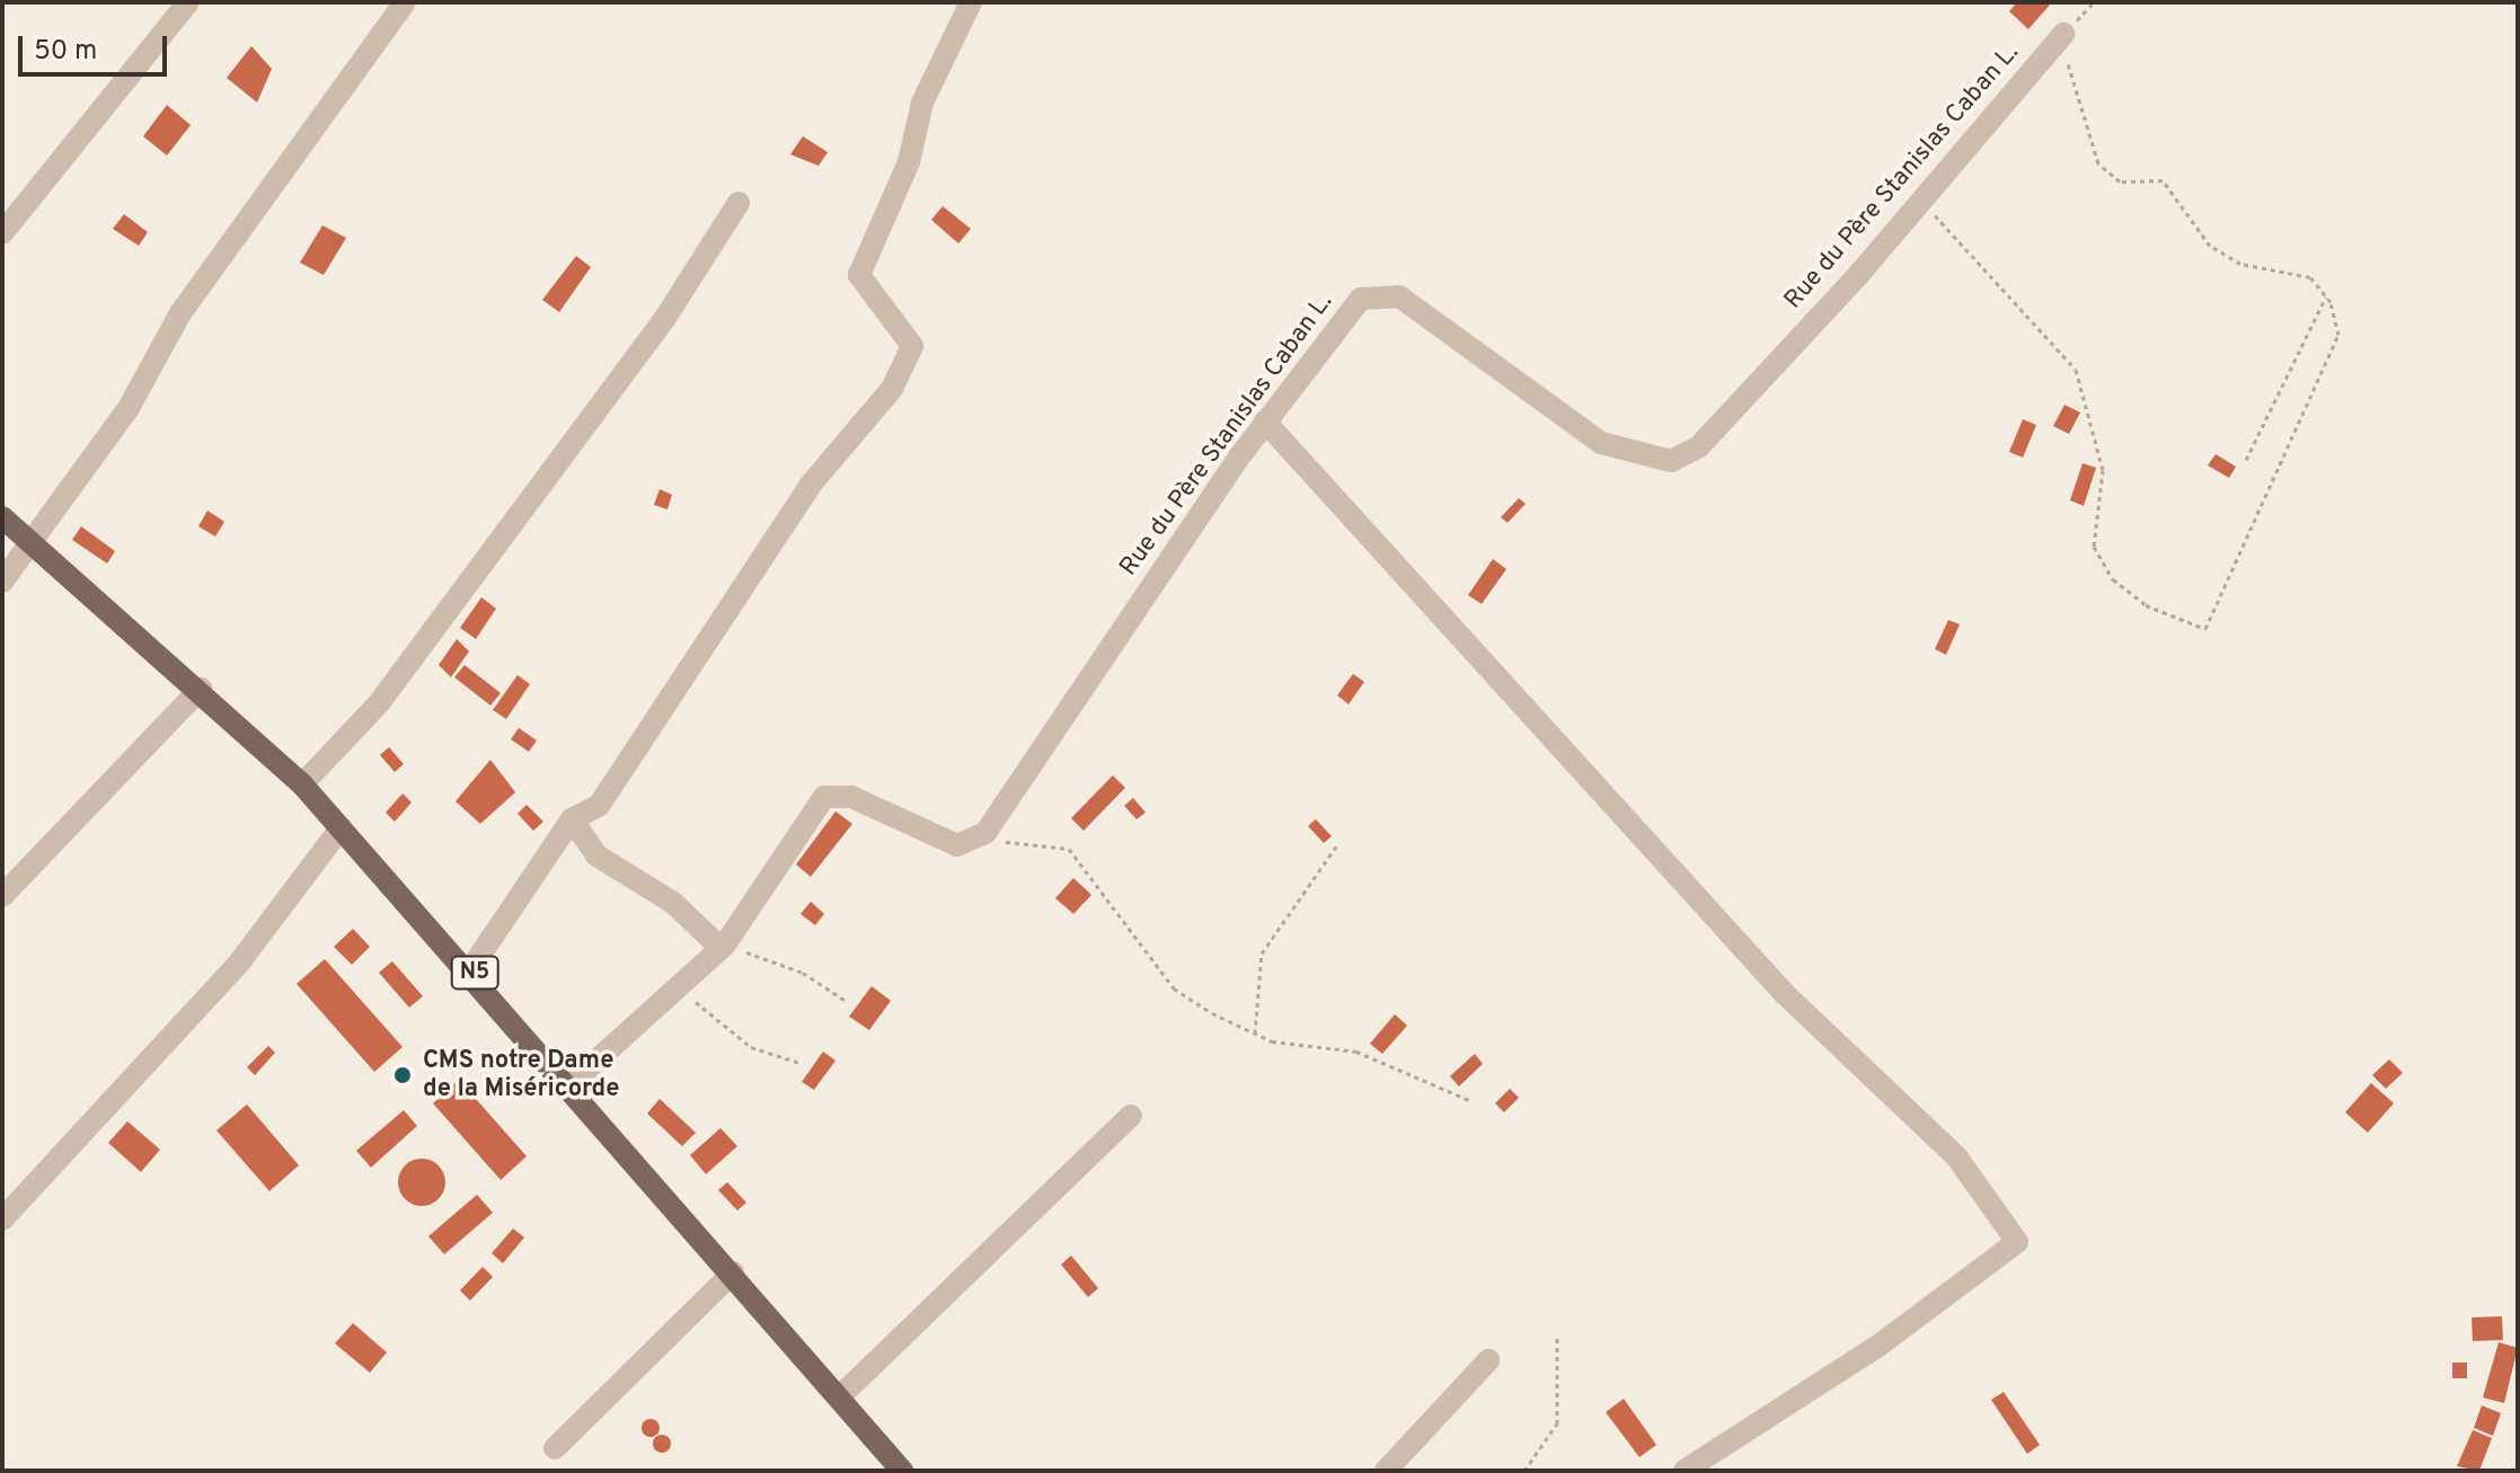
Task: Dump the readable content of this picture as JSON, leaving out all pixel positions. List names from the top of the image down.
{
  "streets": {
    "main road": ["N5"],
    "street": ["Rue du Père Stanislas Caban L."]
  },
  "places": ["CMS notre Dame de la Miséricorde"],
  "scale_bar": "50 m"
}
